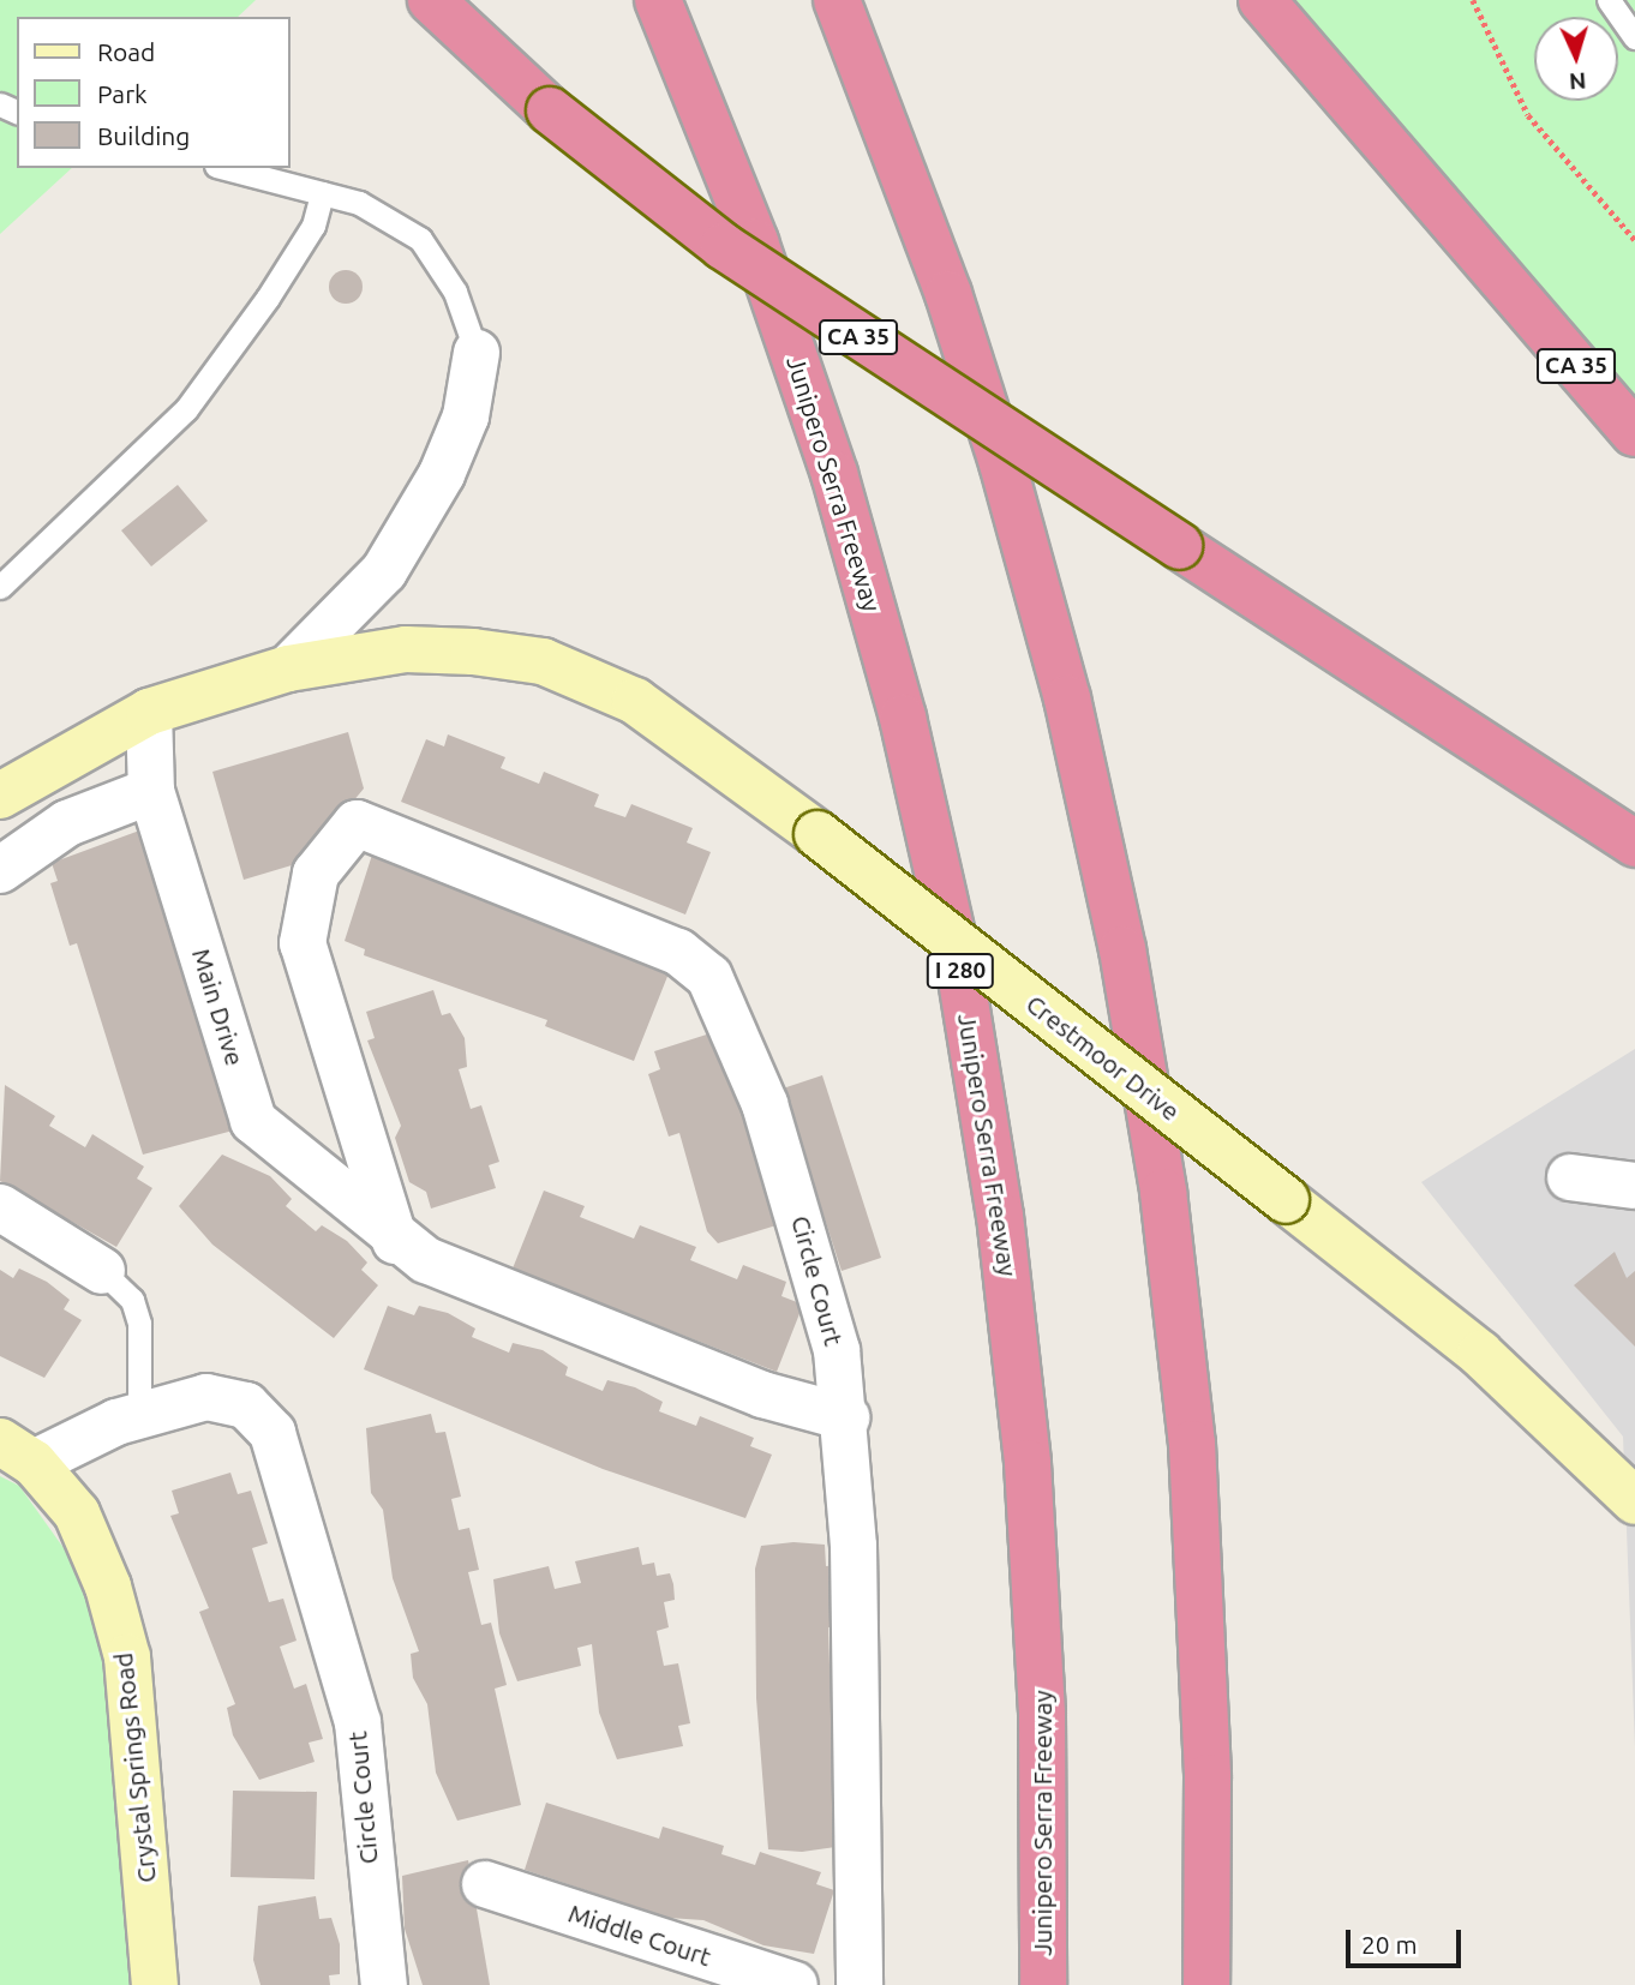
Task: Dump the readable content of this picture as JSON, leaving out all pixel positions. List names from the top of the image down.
{
  "streets": {
    "highway": ["CA 35", "Junipero Serra Freeway", "I 280"],
    "street": [
      "Main Drive",
      "Crestmoor Drive",
      "Circle Court",
      "Crystal Springs Road",
      "Middle Court"
    ]
  },
  "crossings": [
    ["Main Drive", "Circle Court"],
    ["Circle Court", "Crystal Springs Road"]
  ],
  "legend": ["Road", "Park", "Building"],
  "scale_bar": "20 m",
  "north": "bottom"
}
